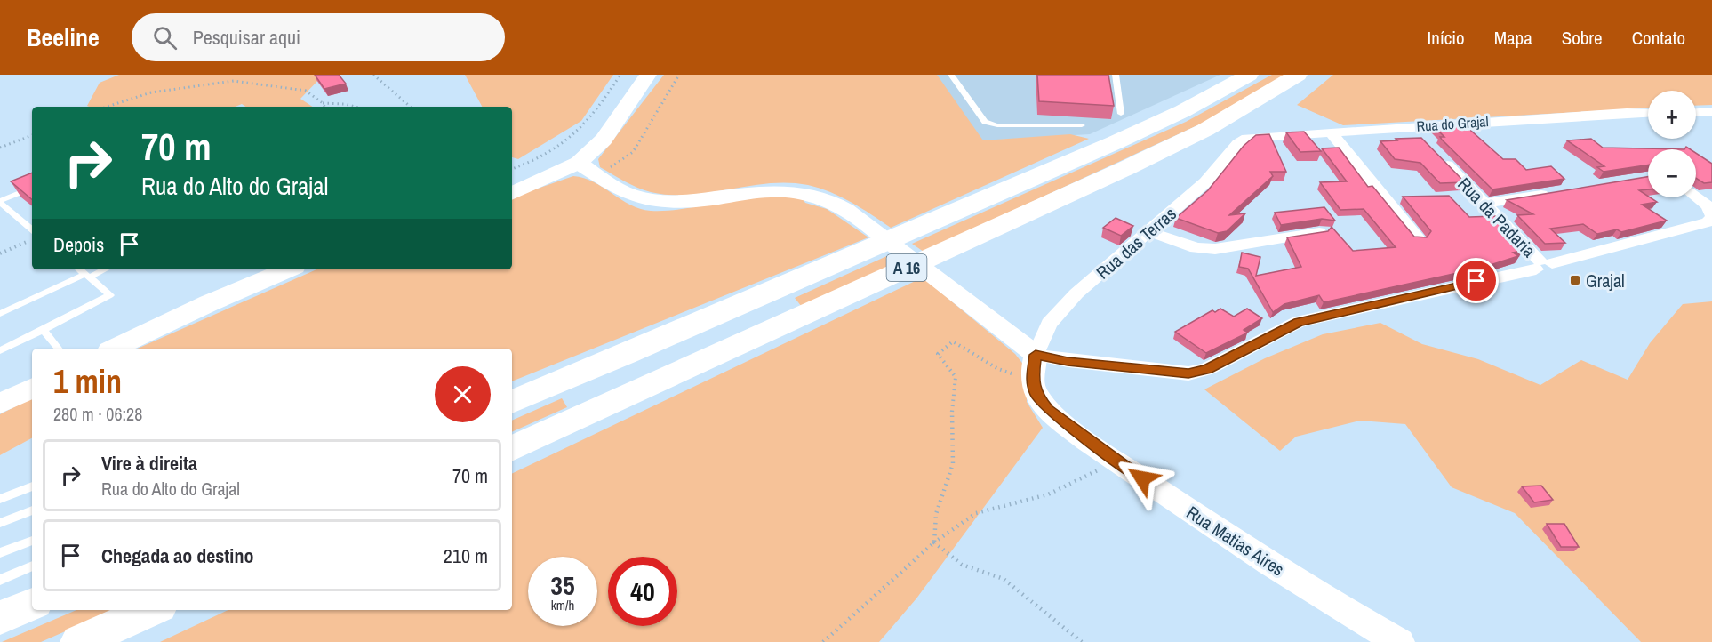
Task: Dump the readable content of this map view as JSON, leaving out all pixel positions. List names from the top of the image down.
{
  "streets": {
    "highway": ["A 16"],
    "street": [
      "Rua do Grajal",
      "Rua da Padaria",
      "Rua das Terras",
      "Rua Matias Aires"
    ]
  },
  "crossings": [
    ["Rua do Grajal", "Rua das Terras"],
    ["Rua das Terras", "Rua Matias Aires"]
  ],
  "places": {
    "transit": ["Grajal"]
  },
  "page": {
    "header": "Beeline",
    "search": "Pesquisar aqui",
    "nav": [
      "Início",
      "Mapa",
      "Sobre",
      "Contato"
    ],
    "map_buttons": ["+", "−"],
    "turn": ["70 m", "Rua do Alto do Grajal"],
    "then": "Depois",
    "heading": ["1 min", "280 m · 06:28"],
    "list": [
      {
        "name": "Vire à direita",
        "note": "Rua do Alto do Grajal",
        "value": "70 m"
      },
      {
        "name": "Chegada ao destino",
        "value": "210 m"
      }
    ],
    "speed": "35 km/h",
    "limit": "40"
  }
}
